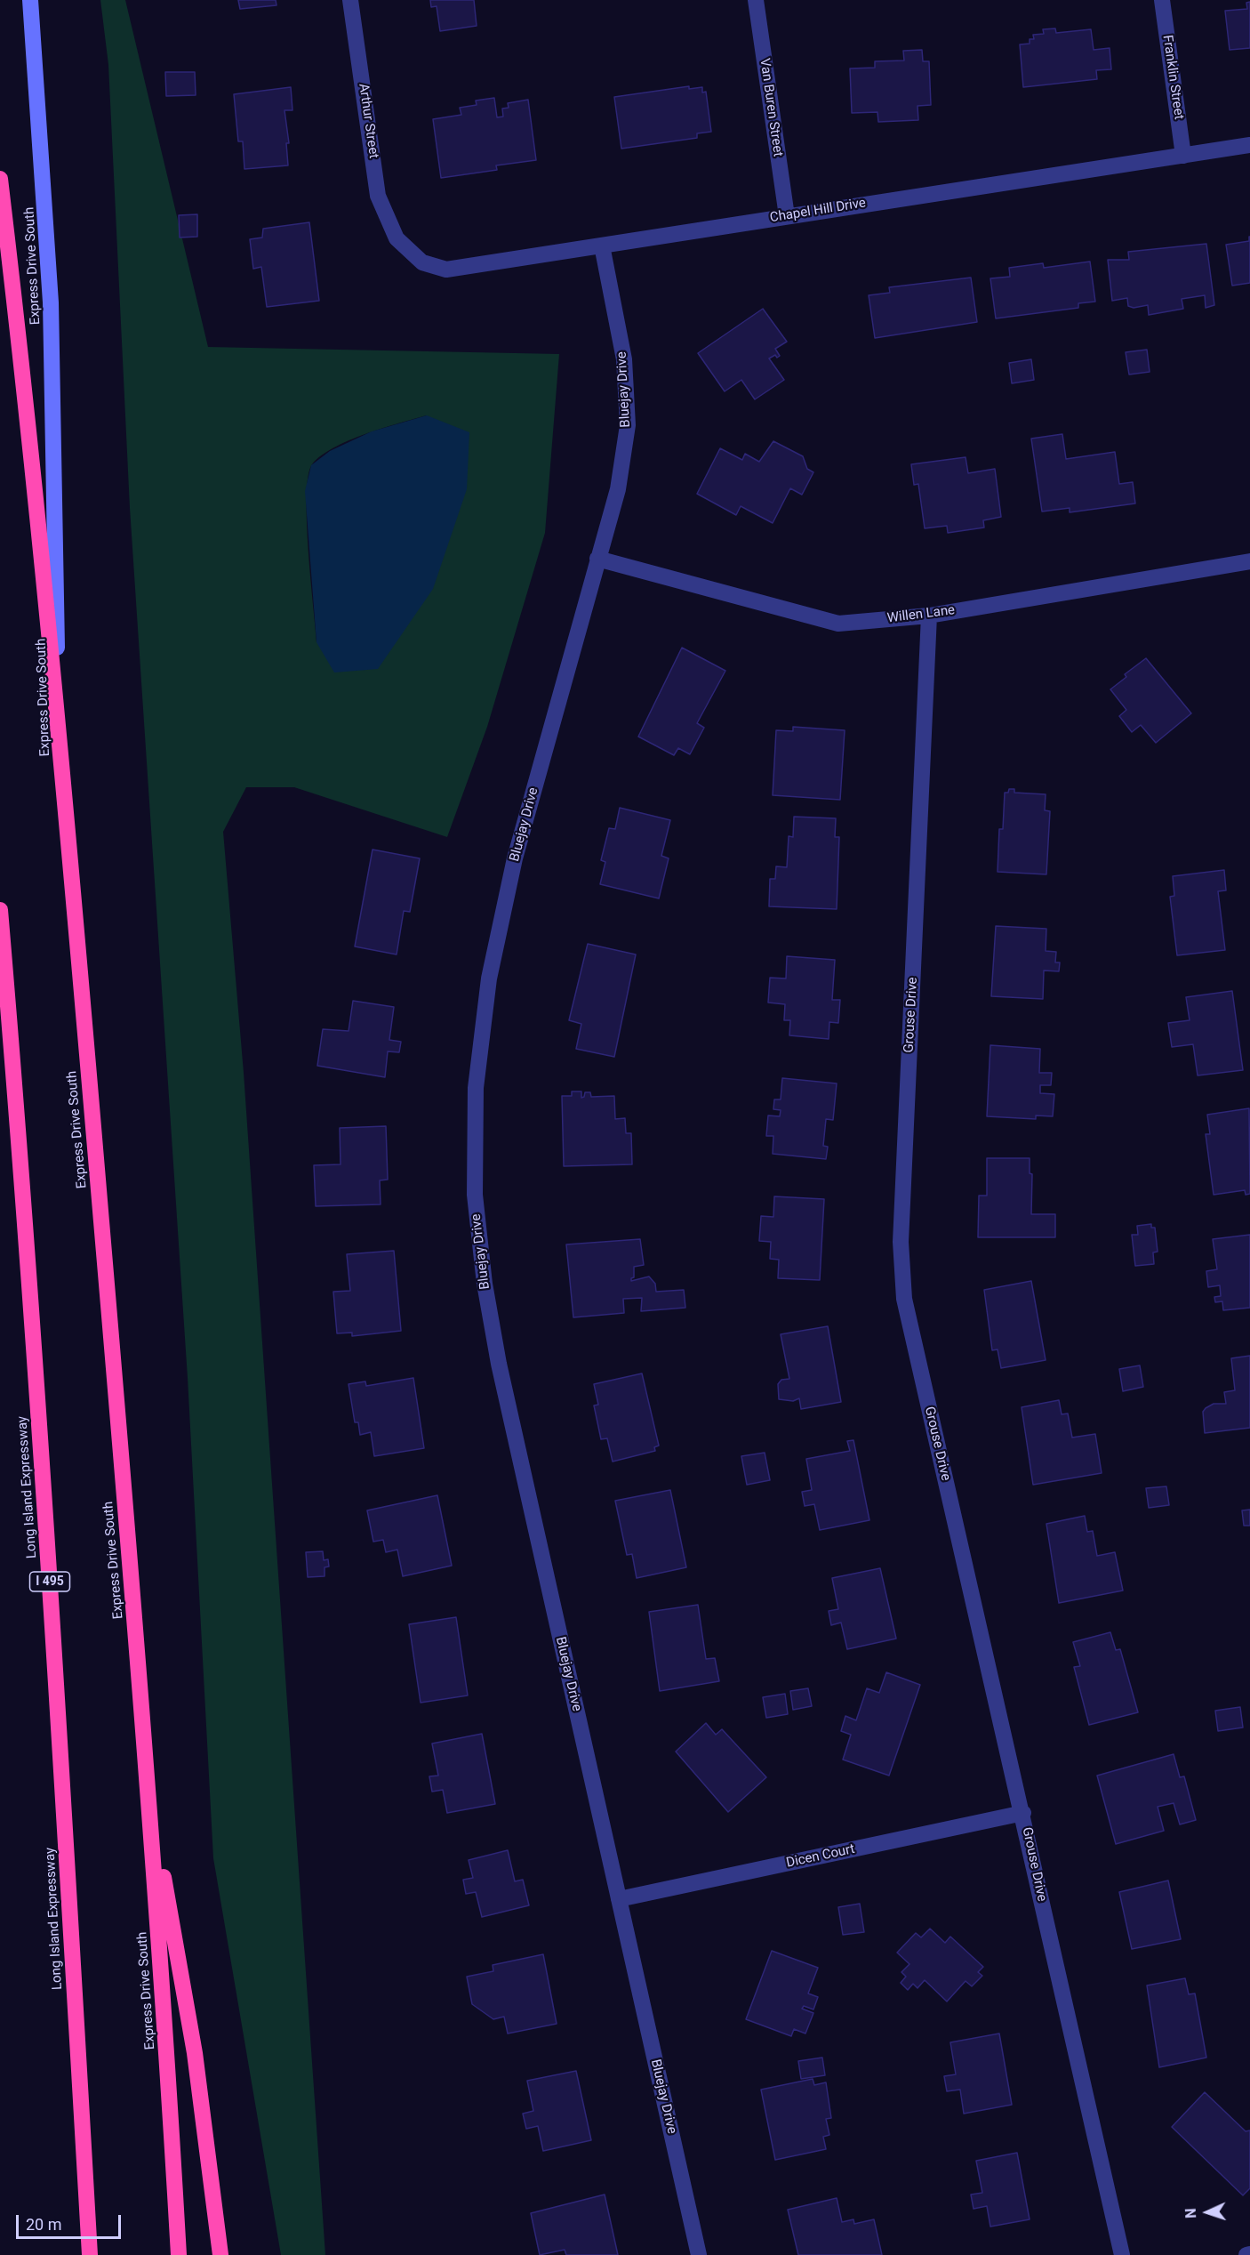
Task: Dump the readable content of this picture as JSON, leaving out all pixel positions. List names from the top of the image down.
{
  "streets": {
    "highway": ["Express Drive South", "Long Island Expressway", "I 495"],
    "street": [
      "Franklin Street",
      "Van Buren Street",
      "Arthur Street",
      "Chapel Hill Drive",
      "Bluejay Drive",
      "Willen Lane",
      "Grouse Drive",
      "Dicen Court"
    ]
  },
  "crossings": [
    ["Franklin Street", "Chapel Hill Drive"],
    ["Van Buren Street", "Chapel Hill Drive"],
    ["Arthur Street", "Chapel Hill Drive"],
    ["Chapel Hill Drive", "Bluejay Drive"],
    ["Bluejay Drive", "Willen Lane"],
    ["Bluejay Drive", "Dicen Court"],
    ["Willen Lane", "Grouse Drive"],
    ["Grouse Drive", "Dicen Court"]
  ],
  "scale_bar": "20 m",
  "north": "left"
}
